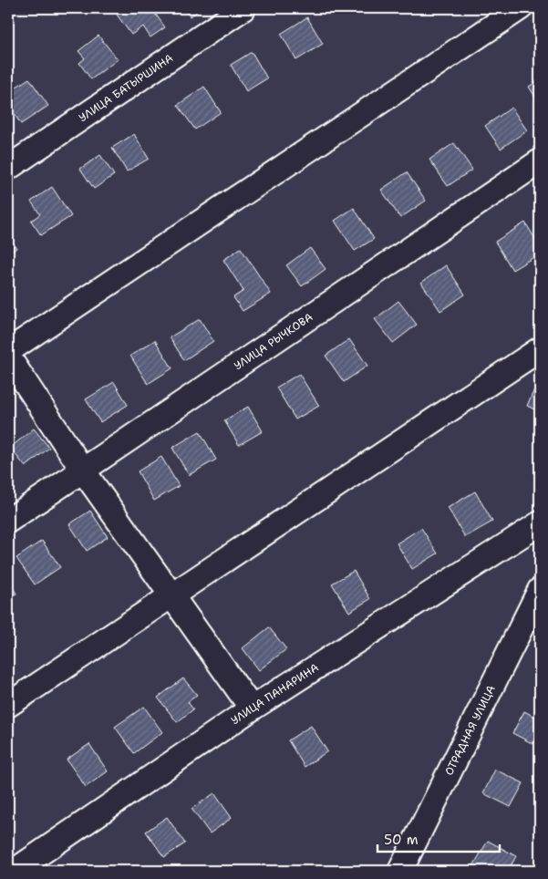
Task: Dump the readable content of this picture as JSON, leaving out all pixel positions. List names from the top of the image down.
{
  "streets": {
    "street": [
      "УЛИЦА БАТЫРШИНА",
      "УЛИЦА РЫЧКОВА",
      "УЛИЦА ПАНАРИНА",
      "ОТРАДНАЯ УЛИЦА"
    ]
  },
  "scale_bar": "50 m"
}
